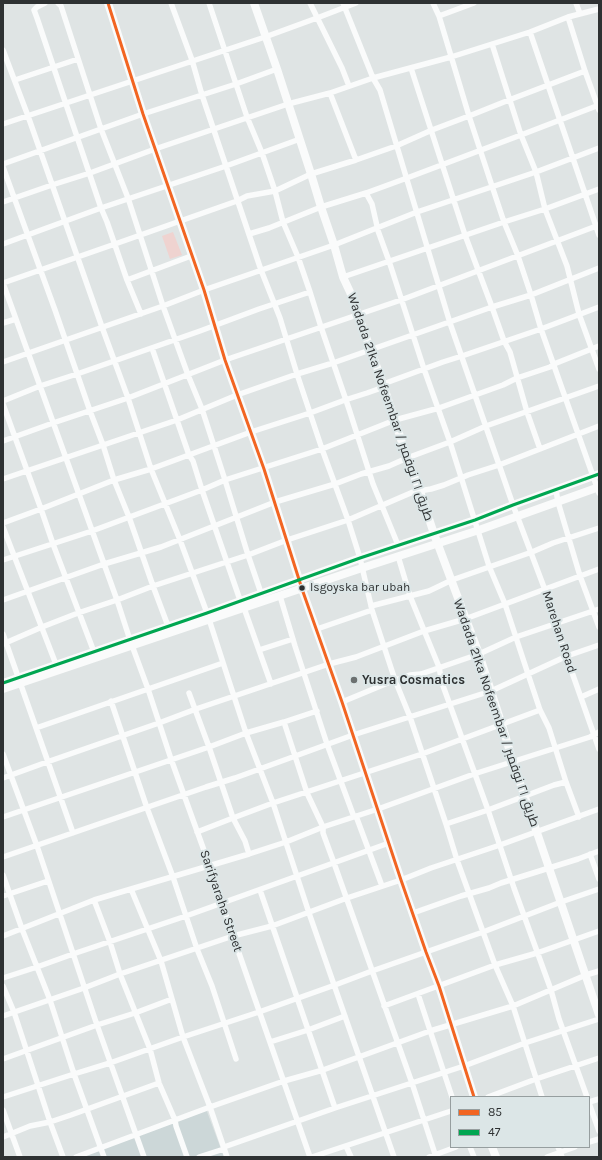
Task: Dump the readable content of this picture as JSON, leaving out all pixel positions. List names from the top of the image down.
{
  "streets": {
    "street": ["Wadada 21ka Nofeembar / طريق ٢١ نوفمبر", "Marehan Road", "Sarifyaraha Street"]
  },
  "places": ["Isgoyska bar ubah", "Yusra Cosmatics"],
  "lines": ["transit line 85", "transit line 47"],
  "legend": ["85", "47"]
}
